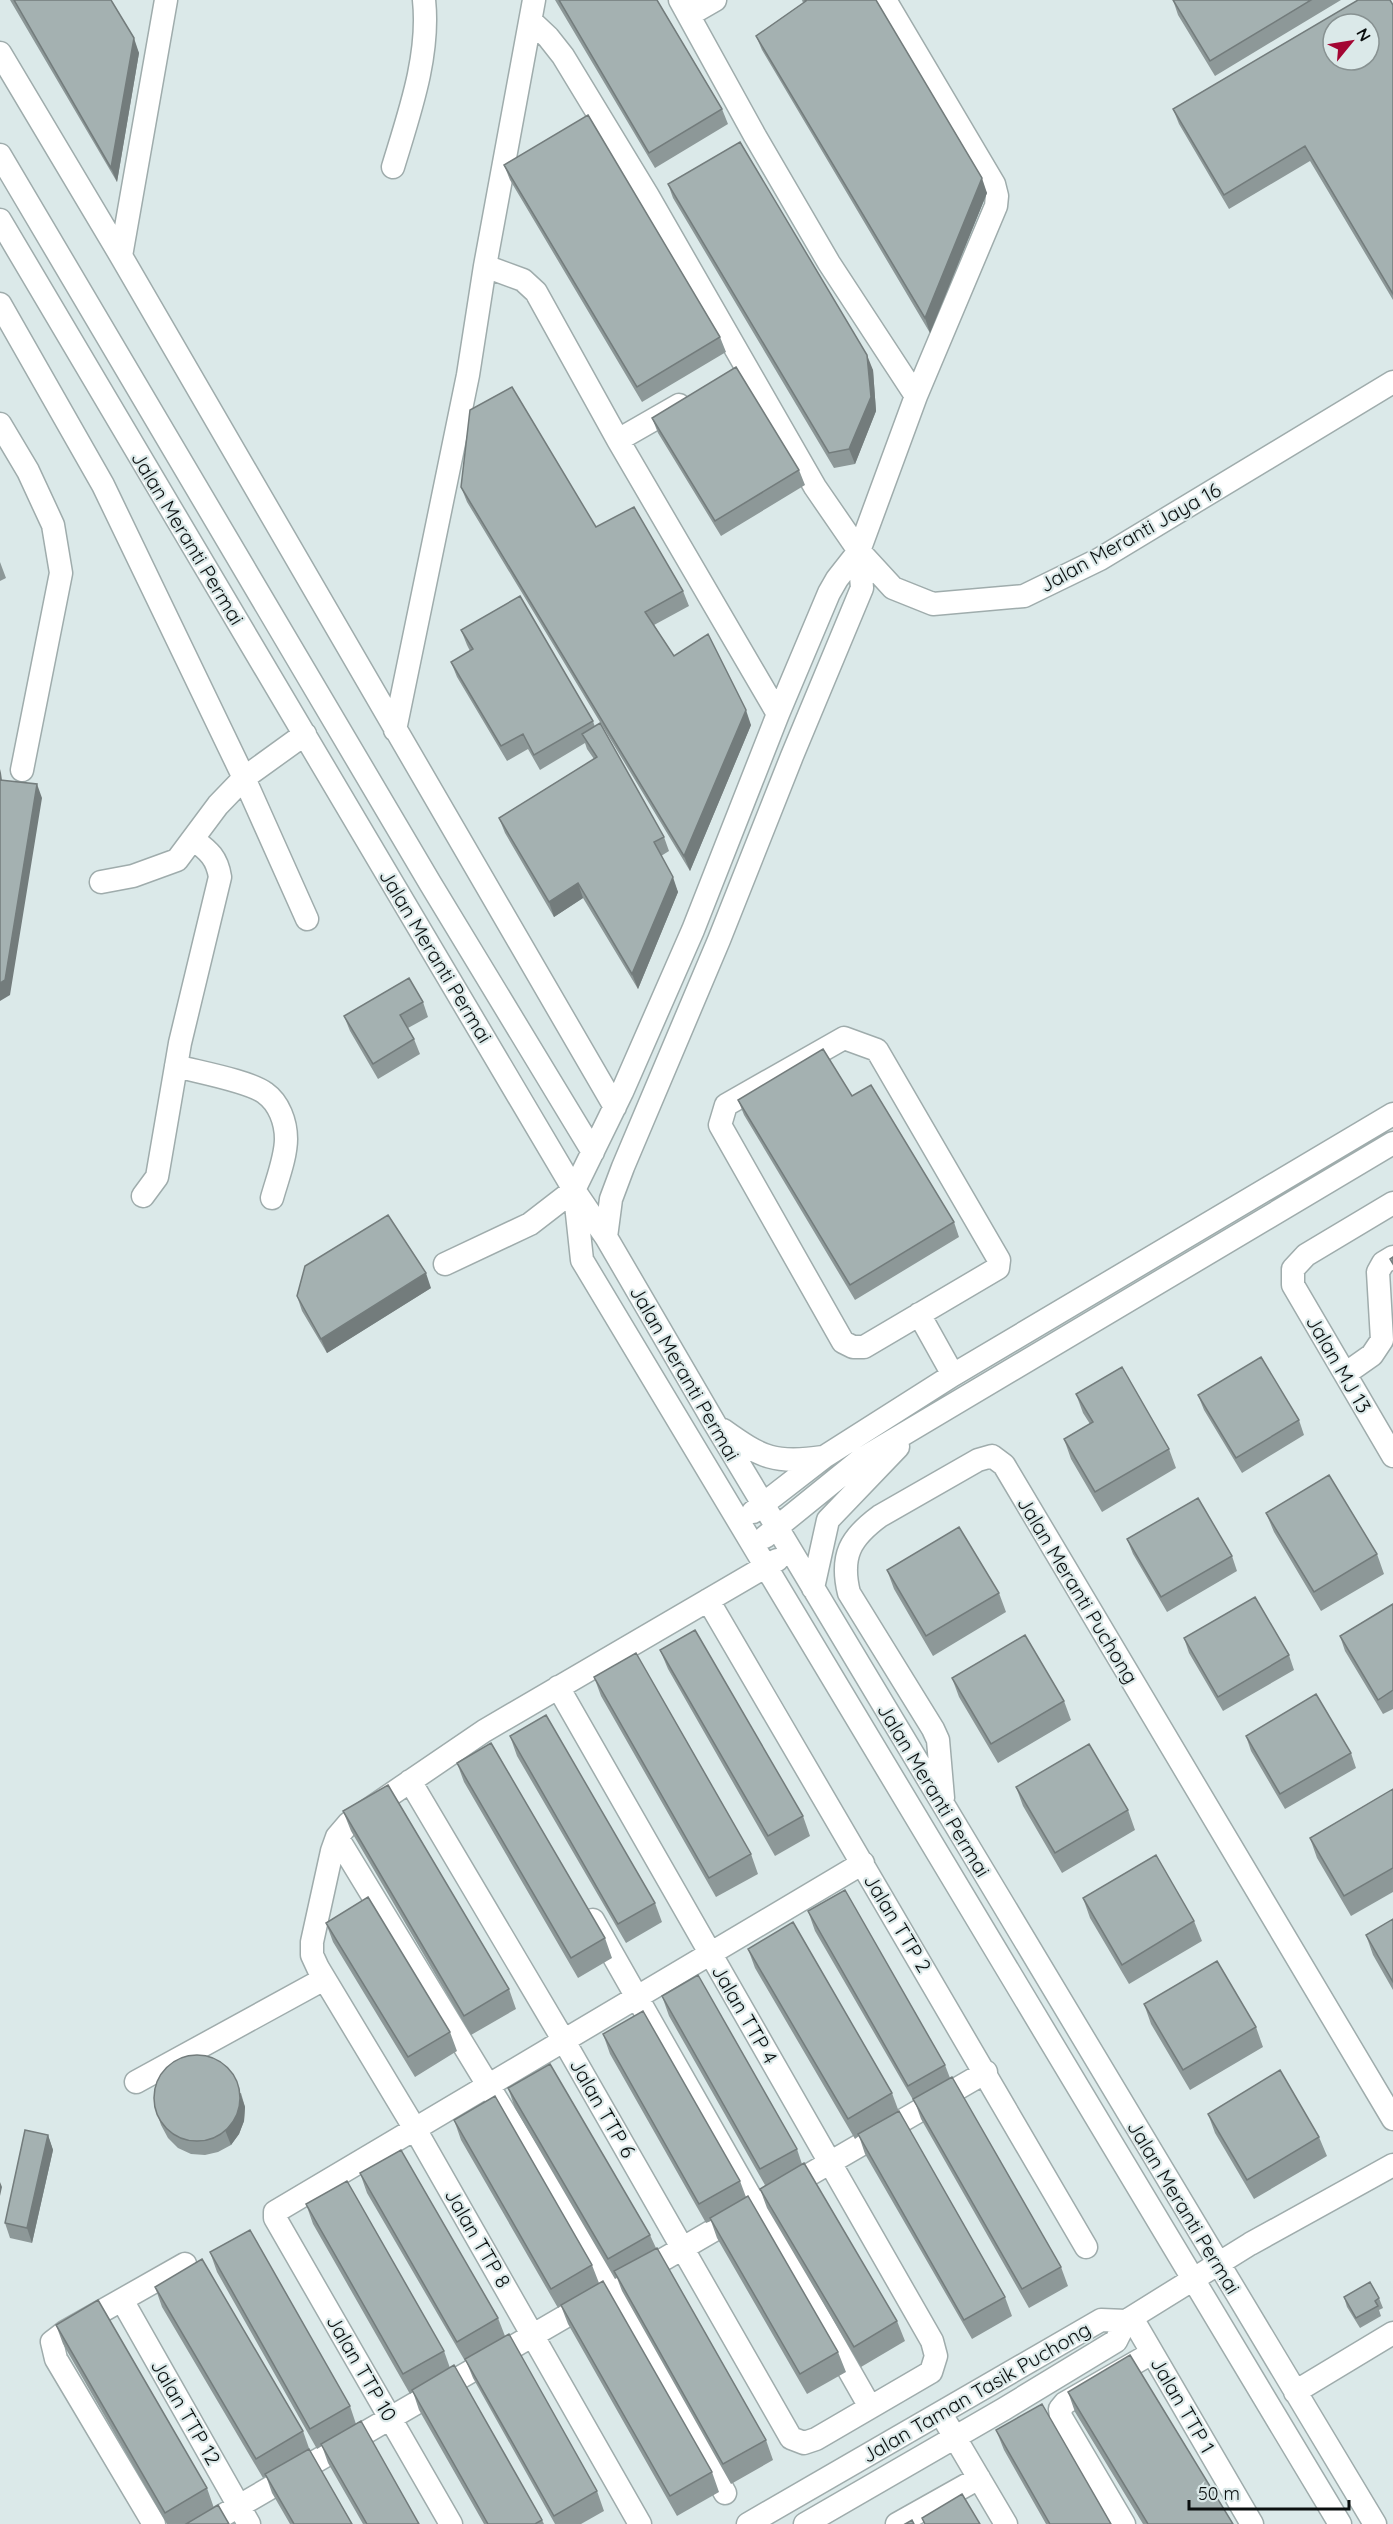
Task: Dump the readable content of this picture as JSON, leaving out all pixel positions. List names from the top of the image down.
{
  "streets": {
    "street": [
      "Jalan Meranti Jaya 16",
      "Jalan Meranti Permai",
      "Jalan MJ 13",
      "Jalan Meranti Puchong",
      "Jalan TTP 2",
      "Jalan TTP 4",
      "Jalan TTP 6",
      "Jalan TTP 8",
      "Jalan TTP 10",
      "Jalan Taman Tasik Puchong",
      "Jalan TTP 1",
      "Jalan TTP 12"
    ]
  },
  "crossings": [
    ["Jalan Meranti Permai", "Jalan Meranti Puchong"],
    ["Jalan TTP 4", "Jalan TTP 6"],
    ["Jalan TTP 8", "Jalan TTP 10"],
    ["Jalan Taman Tasik Puchong", "Jalan TTP 1"]
  ],
  "scale_bar": "50 m",
  "north": "top right"
}
